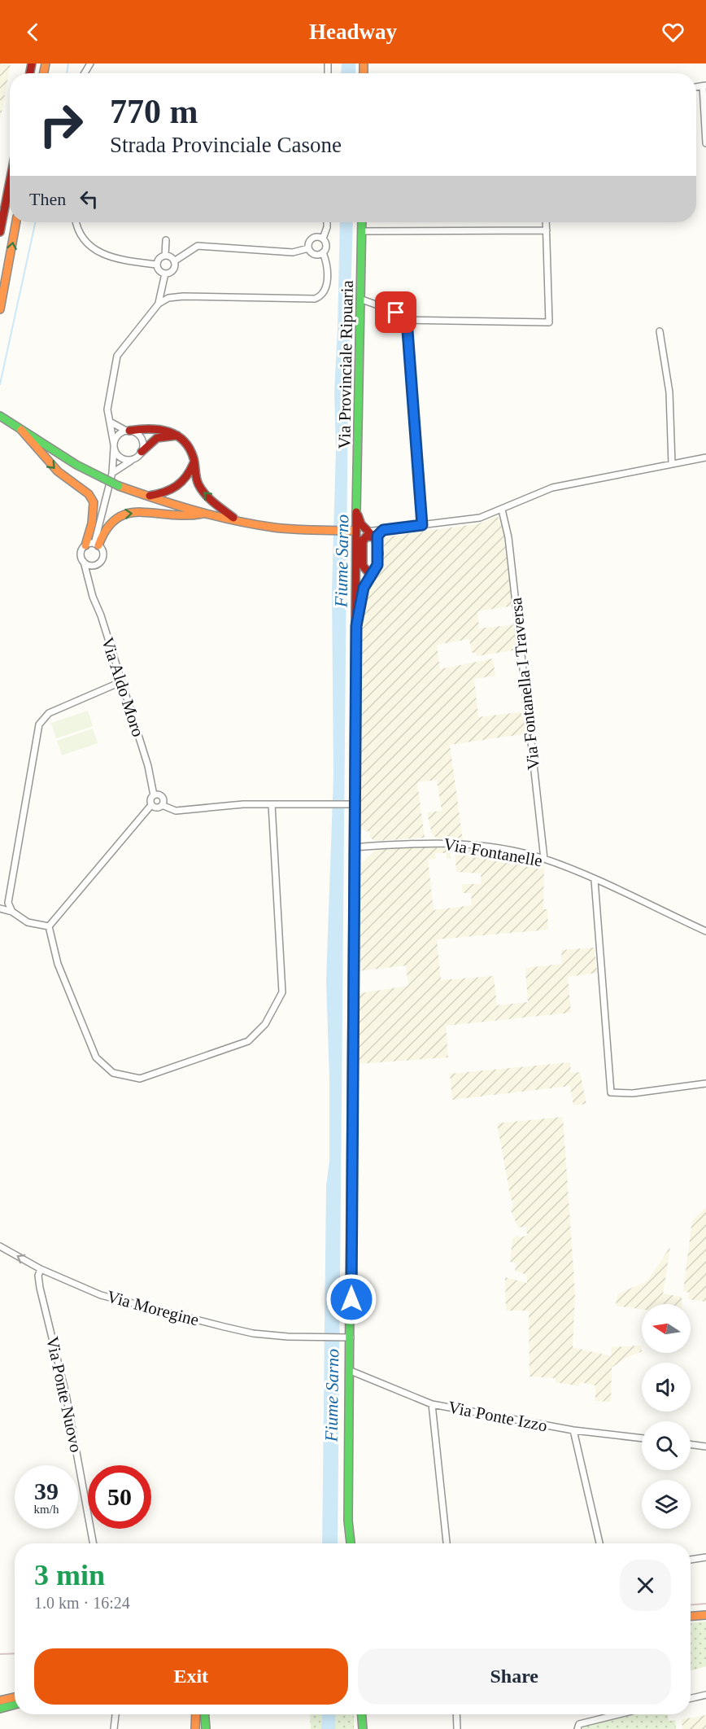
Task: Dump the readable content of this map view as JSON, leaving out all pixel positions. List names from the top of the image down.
{
  "streets": {
    "main road": ["Via Provinciale Ripuaria"],
    "street": [
      "Via Fontanella I Traversa",
      "Via Aldo Moro",
      "Via Fontanelle",
      "Via Moregine",
      "Via Ponte Nuovo",
      "Via Ponte Izzo"
    ]
  },
  "crossings": [
    ["Via Provinciale Ripuaria", "Via Fontanelle"],
    ["Via Provinciale Ripuaria", "Via Moregine"],
    ["Via Provinciale Ripuaria", "Via Ponte Izzo"],
    ["Via Fontanella I Traversa", "Via Fontanelle"],
    ["Via Moregine", "Via Ponte Nuovo"]
  ],
  "water": ["Fiume Sarno"],
  "north": "left",
  "page": {
    "header": "Headway",
    "turn": ["770 m", "Strada Provinciale Casone"],
    "then": "Then",
    "speed": "39 km/h",
    "limit": "50",
    "heading": ["3 min", "1.0 km · 16:24"],
    "buttons": ["Exit", "Share"]
  }
}
